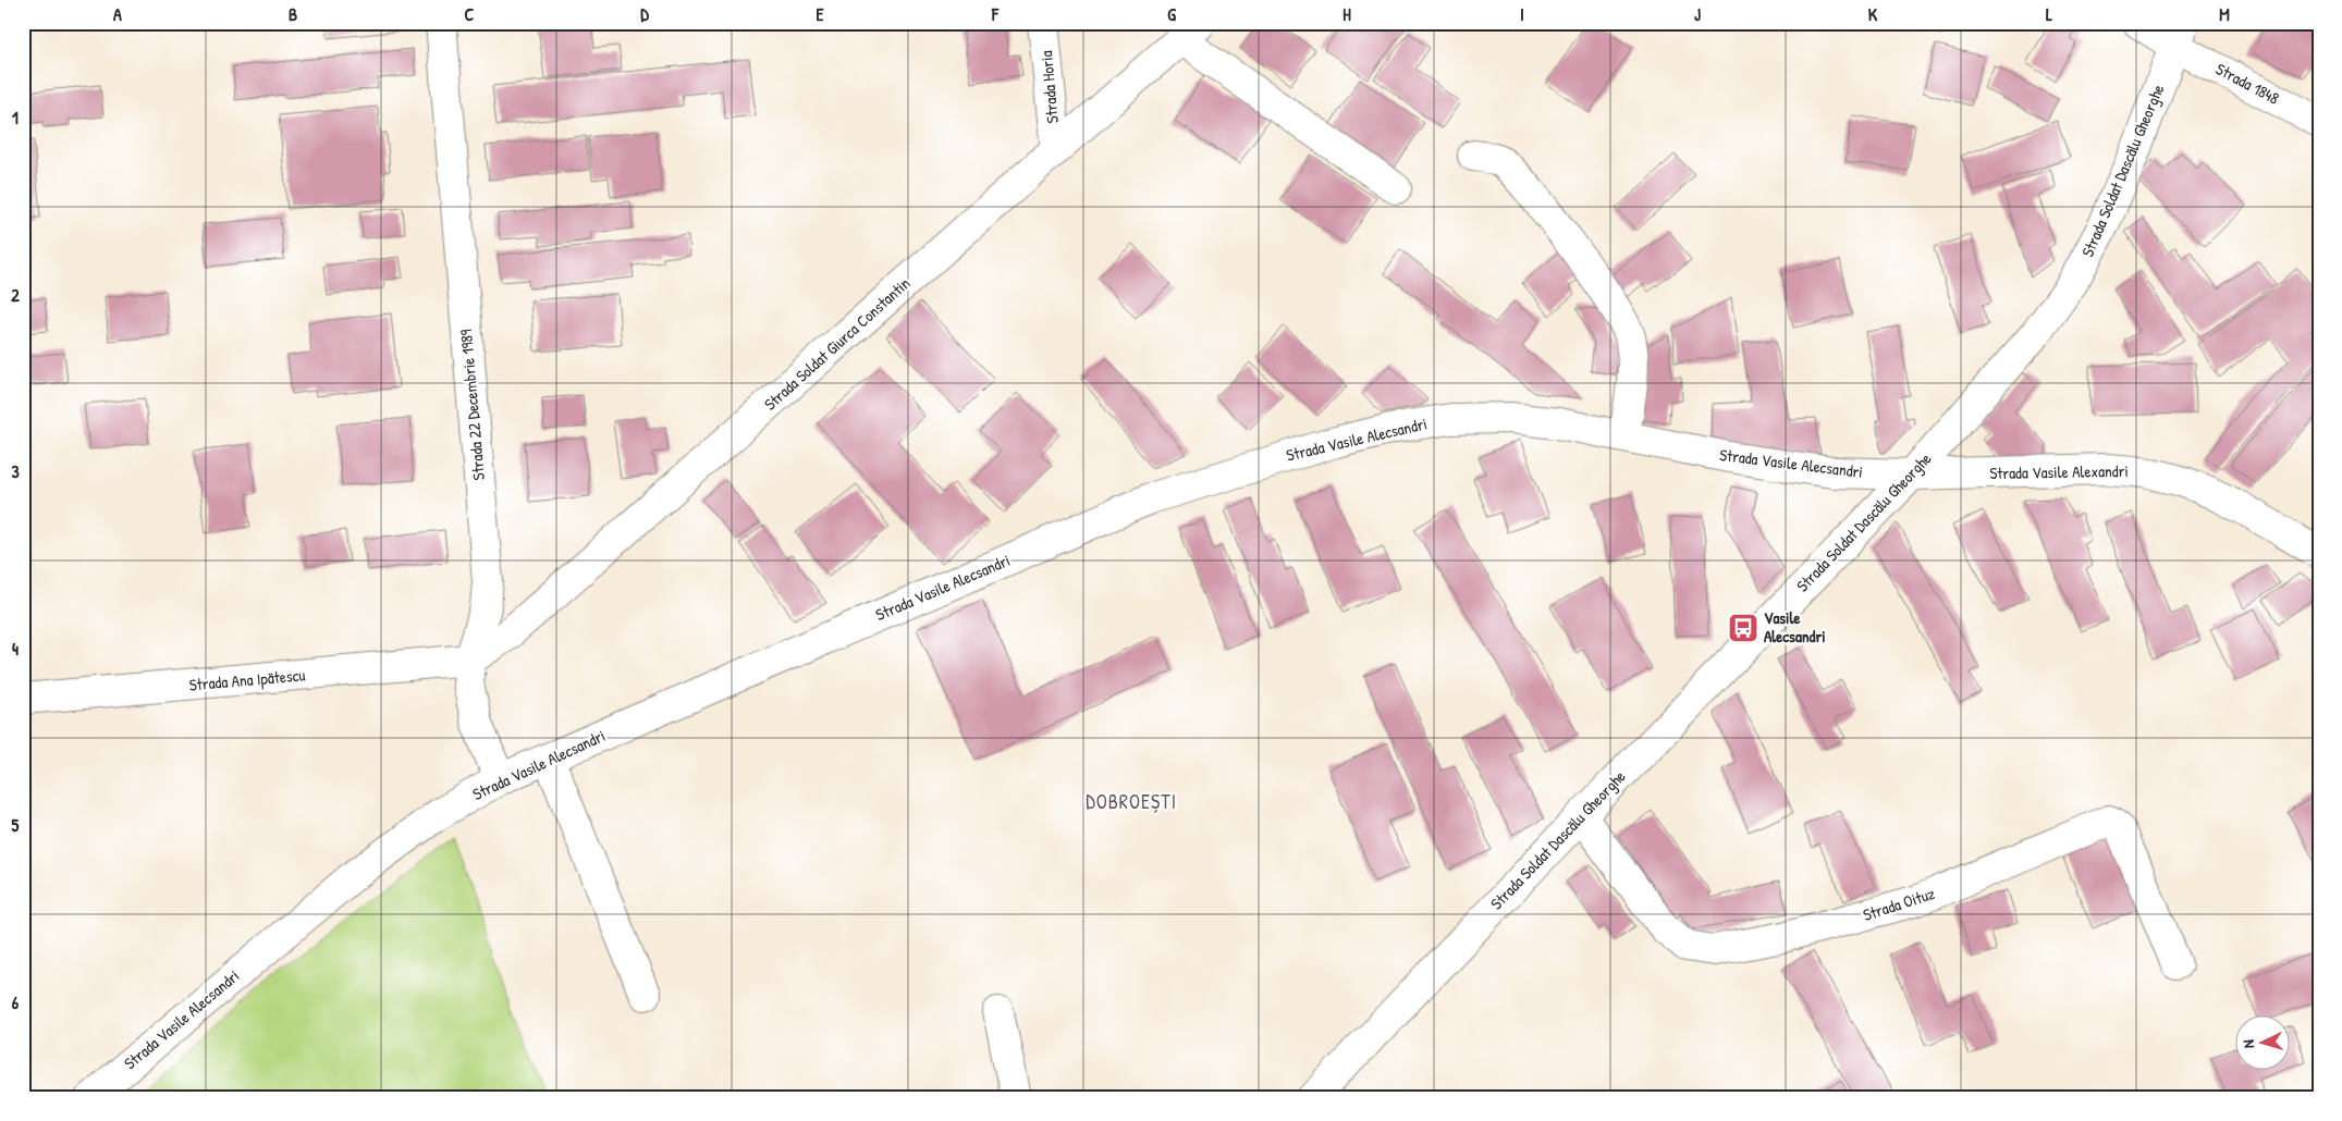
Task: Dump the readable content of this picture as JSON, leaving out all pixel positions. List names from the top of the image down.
{
  "streets": {
    "street": [
      "Strada 1848",
      "Strada Horia",
      "Strada Soldat Dascălu Gheorghe",
      "Strada Soldat Giurca Constantin",
      "Strada 22 Decembrie 1989",
      "Strada Vasile Alecsandri",
      "Strada Vasile Alexandri",
      "Strada Ana Ipătescu",
      "Strada Oituz"
    ]
  },
  "crossings": [
    ["Strada 1848", "Strada Soldat Dascălu Gheorghe"],
    ["Strada Horia", "Strada Soldat Giurca Constantin"],
    ["Strada Soldat Dascălu Gheorghe", "Strada Vasile Alecsandri"],
    ["Strada Soldat Dascălu Gheorghe", "Strada Vasile Alexandri"],
    ["Strada Soldat Dascălu Gheorghe", "Strada Oituz"],
    ["Strada Soldat Giurca Constantin", "Strada 22 Decembrie 1989"],
    ["Strada Soldat Giurca Constantin", "Strada Ana Ipătescu"],
    ["Strada 22 Decembrie 1989", "Strada Vasile Alecsandri"],
    ["Strada 22 Decembrie 1989", "Strada Ana Ipătescu"],
    ["Strada Vasile Alecsandri", "Strada Vasile Alexandri"]
  ],
  "districts": ["DOBROEȘTI"],
  "places": {
    "bus stop": ["Vasile Alecsandri"]
  },
  "north": "left",
  "grid": {
    "columns": [
      "A",
      "B",
      "C",
      "D",
      "E",
      "F",
      "G",
      "H",
      "I",
      "J",
      "K",
      "L",
      "M"
    ],
    "rows": [
      "1",
      "2",
      "3",
      "4",
      "5",
      "6"
    ]
  }
}
